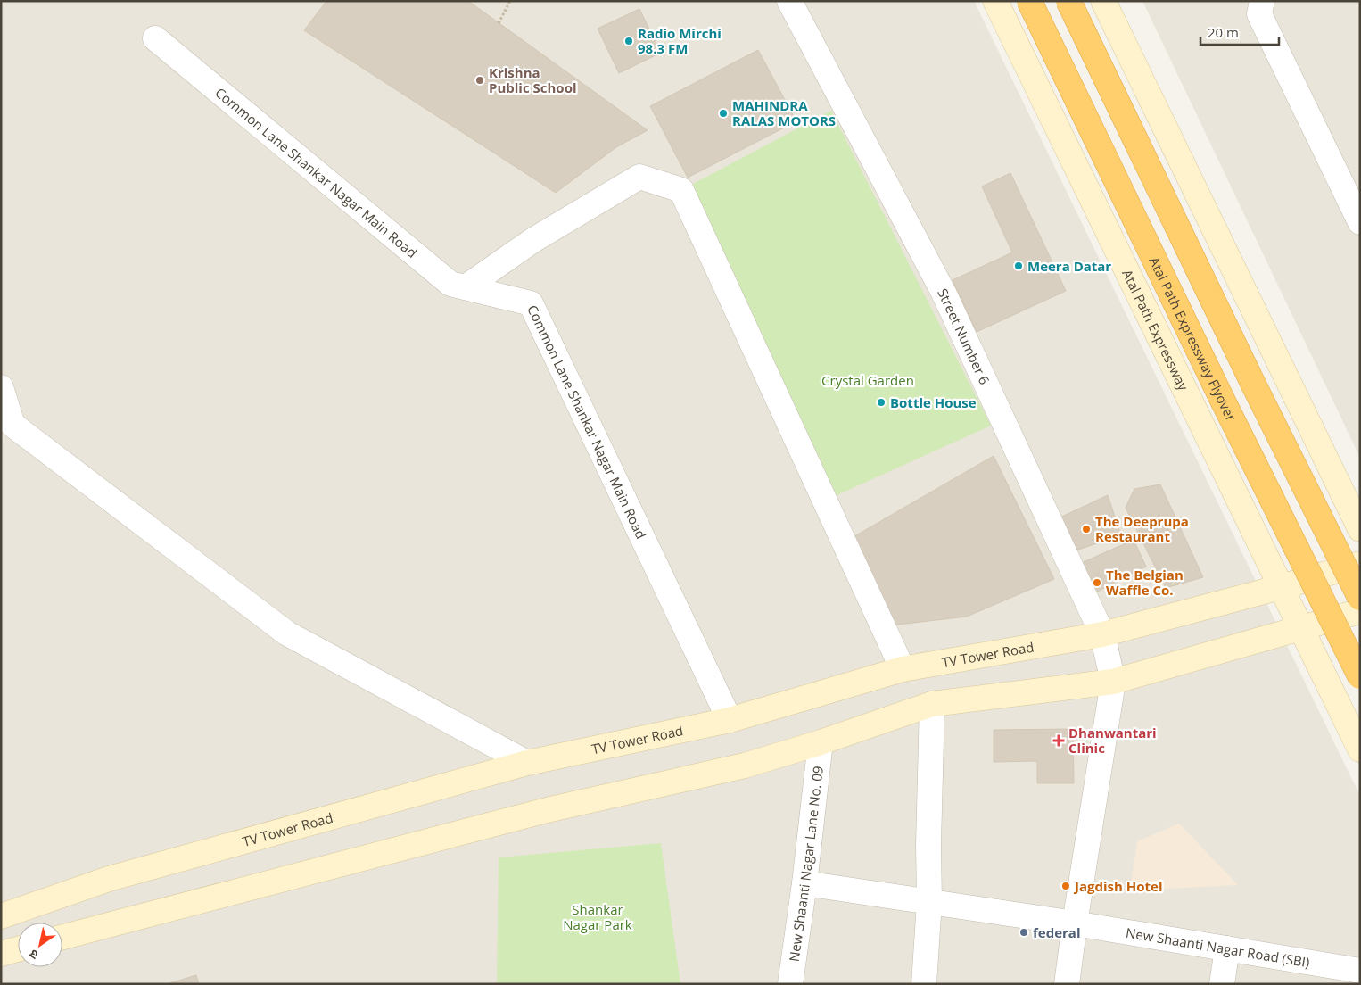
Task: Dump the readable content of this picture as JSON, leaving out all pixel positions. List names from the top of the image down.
{
  "streets": {
    "highway": ["Atal Path Expressway Flyover"],
    "main road": ["Atal Path Expressway", "TV Tower Road"],
    "street": [
      "Common Lane Shankar Nagar Main Road",
      "Street Number 6",
      "New Shaanti Nagar Lane No. 09",
      "New Shaanti Nagar Road (SBI)"
    ]
  },
  "crossings": [
    ["Common Lane Shankar Nagar Main Road", "TV Tower Road"],
    ["Atal Path Expressway", "TV Tower Road"],
    ["Street Number 6", "TV Tower Road"],
    ["New Shaanti Nagar Lane No. 09", "New Shaanti Nagar Road (SBI)"]
  ],
  "parks": ["Crystal Garden", "Shankar Nagar Park"],
  "places": {
    "other": [
      "Radio Mirchi 98.3 FM",
      "Krishna Public School",
      "MAHINDRA RALAS MOTORS",
      "Meera Datar",
      "Bottle House",
      "The Deeprupa Restaurant",
      "The Belgian Waffle Co.",
      "Jagdish Hotel",
      "federal"
    ],
    "health": ["Dhanwantari Clinic"]
  },
  "scale_bar": "20 m",
  "north": "bottom left"
}
